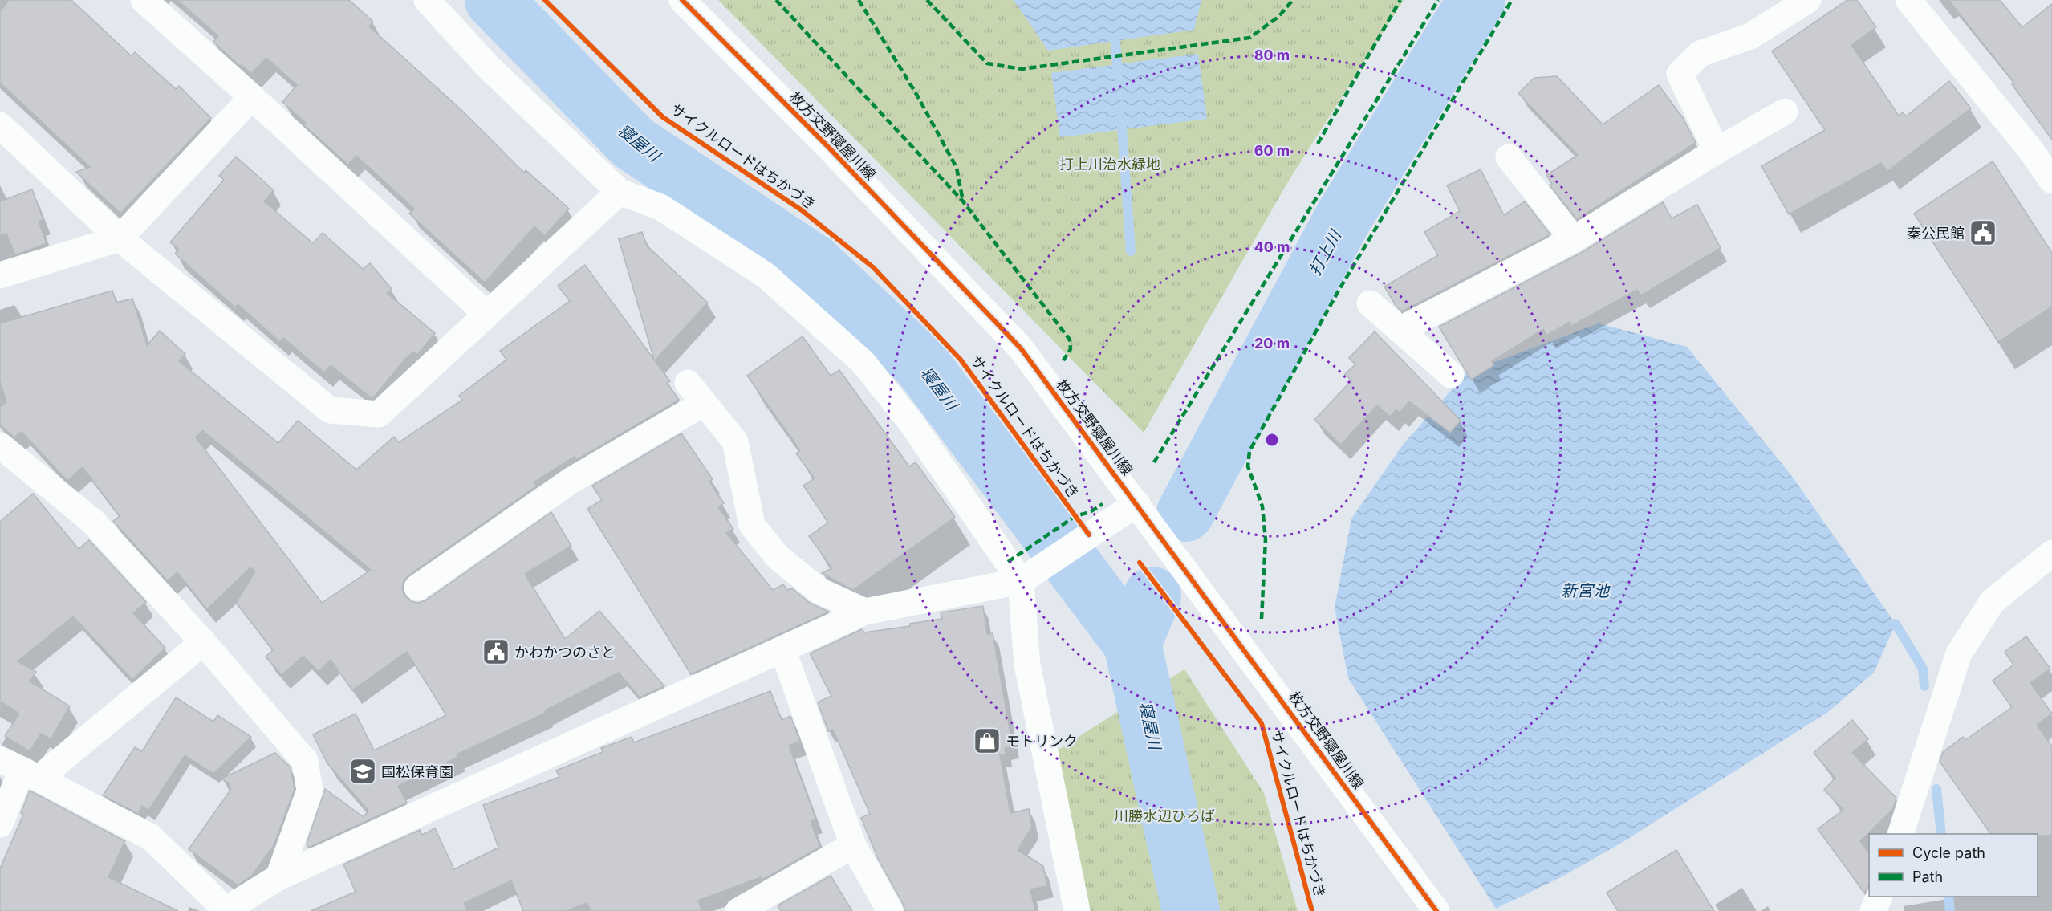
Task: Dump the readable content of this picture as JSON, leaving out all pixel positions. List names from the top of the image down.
{
  "streets": {
    "street": ["枚方交野寝屋川線"],
    "cycle path": ["サイクルロードはちかづき"]
  },
  "water": ["寝屋川", "打上川", "新宮池"],
  "parks": ["打上川治水緑地", "川勝水辺ひろば"],
  "places": {
    "public building": ["秦公民館", "かわかつのさと"],
    "shop": ["モトリンク"],
    "school or university": ["国松保育園"]
  },
  "legend": ["Cycle path", "Path"],
  "rings": [
    "80 m",
    "60 m",
    "40 m",
    "20 m"
  ]
}
